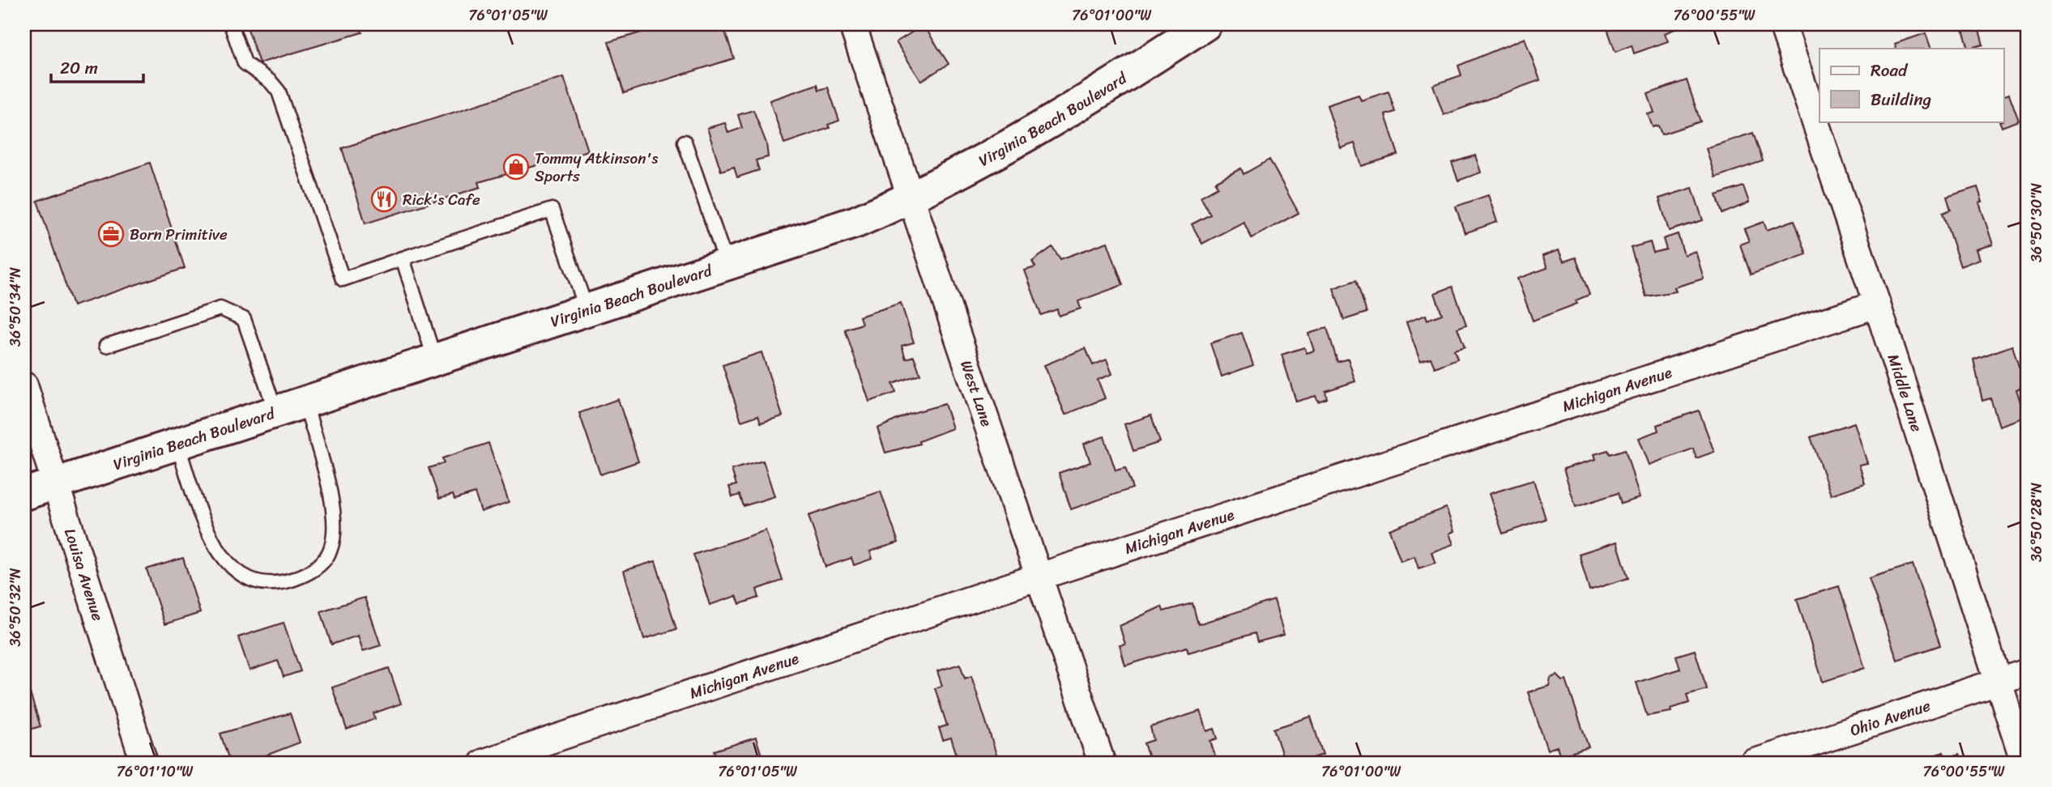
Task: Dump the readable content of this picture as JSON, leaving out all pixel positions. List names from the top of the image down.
{
  "streets": {
    "main road": ["Virginia Beach Boulevard"],
    "street": [
      "Michigan Avenue",
      "Middle Lane",
      "West Lane",
      "Louisa Avenue",
      "Ohio Avenue"
    ]
  },
  "crossings": [
    ["Virginia Beach Boulevard", "West Lane"],
    ["Virginia Beach Boulevard", "Louisa Avenue"],
    ["Michigan Avenue", "Middle Lane"],
    ["Michigan Avenue", "West Lane"],
    ["Middle Lane", "Ohio Avenue"]
  ],
  "places": {
    "shop": ["Tommy Atkinson's Sports"],
    "restaurant": ["Rick's Cafe"],
    "office": ["Born Primitive"]
  },
  "legend": ["Road", "Building"],
  "scale_bar": "20 m",
  "coordinates": [
    "76°01'05\"W",
    "76°01'00\"W",
    "76°00'55\"W",
    "36°50'30\"N",
    "36°50'34\"N",
    "36°50'28\"N",
    "36°50'32\"N",
    "76°01'10\"W"
  ]
}
